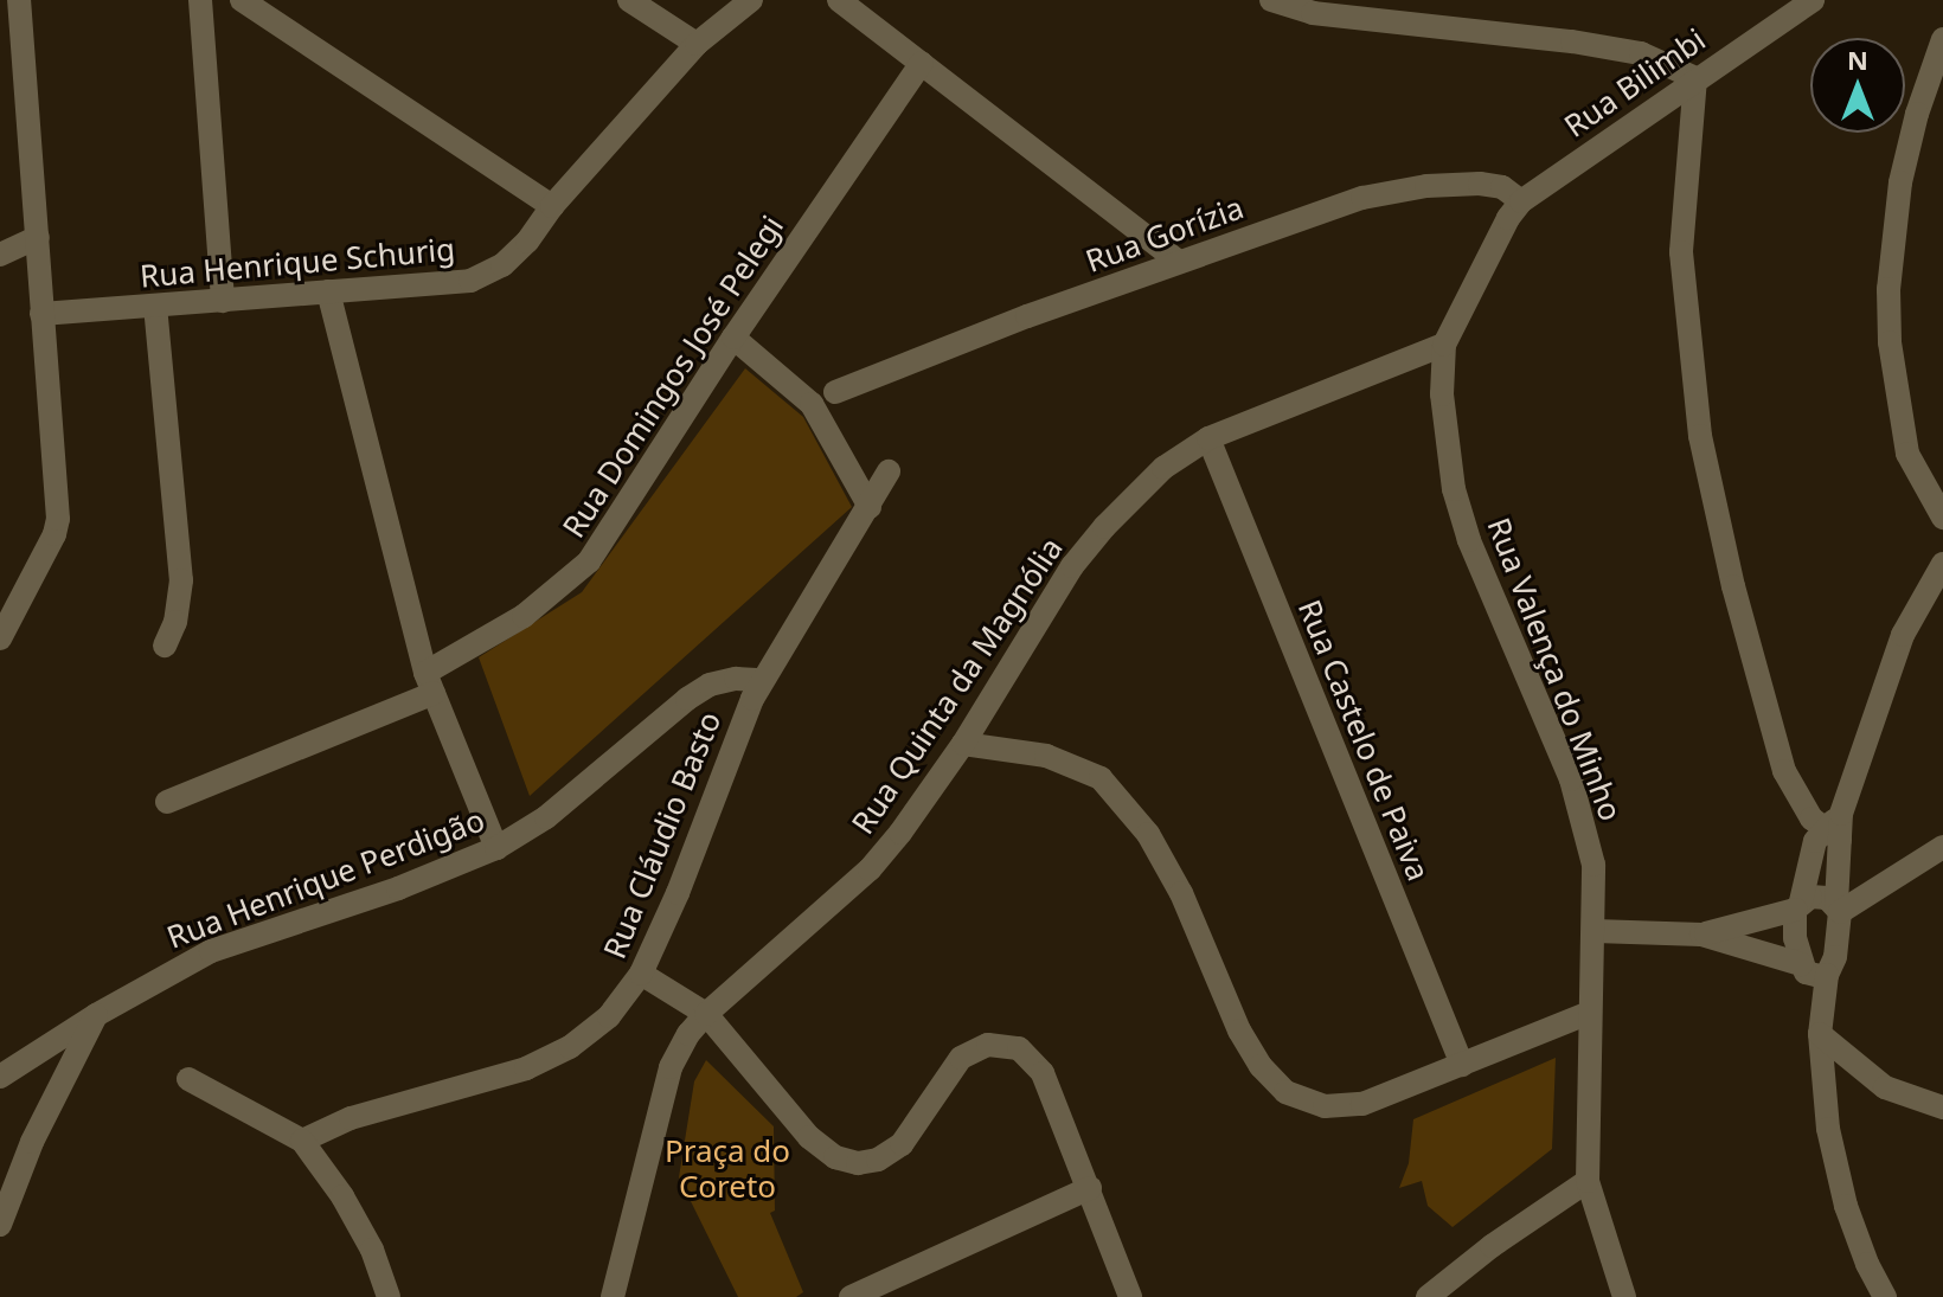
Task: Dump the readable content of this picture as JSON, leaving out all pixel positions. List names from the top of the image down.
{
  "streets": {
    "street": [
      "Rua Bilimbi",
      "Rua Gorízia",
      "Rua Henrique Schurig",
      "Rua Domingos José Pelegi",
      "Rua Valença do Minho",
      "Rua Quinta da Magnólia",
      "Rua Castelo de Paiva",
      "Rua Cláudio Basto",
      "Rua Henrique Perdigão"
    ]
  },
  "crossings": [
    ["Rua Bilimbi", "Rua Gorízia"],
    ["Rua Valença do Minho", "Rua Quinta da Magnólia"],
    ["Rua Quinta da Magnólia", "Rua Castelo de Paiva"],
    ["Rua Cláudio Basto", "Rua Henrique Perdigão"]
  ],
  "parks": ["Praça do Coreto"],
  "north": "top"
}
